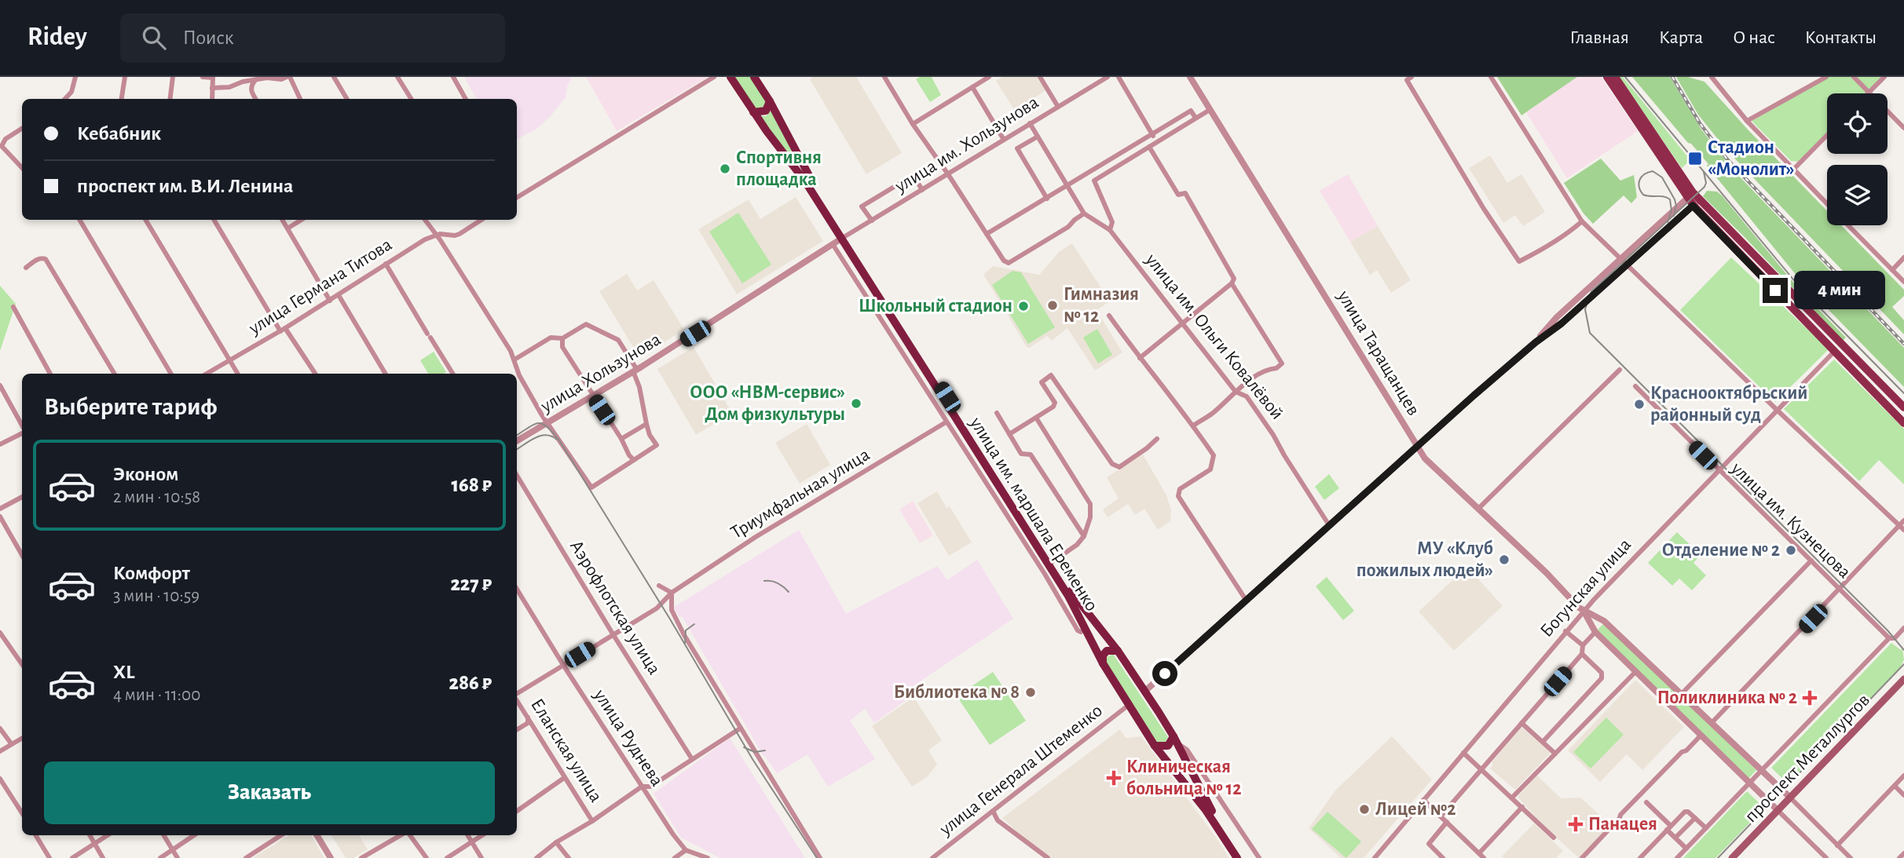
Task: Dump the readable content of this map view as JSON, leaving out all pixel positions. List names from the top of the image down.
{
  "streets": {
    "highway": ["улица им. маршала Еременко"],
    "main road": ["проспект Металлургов"],
    "street": [
      "улица им. Хользунова",
      "улица Германа Титова",
      "улица им. Ольги Ковалёвой",
      "улица Таращанцев",
      "улица Хользунова",
      "Триумфальная улица",
      "улица им. Кузнецова",
      "Богунская улица",
      "Аэрофлотская улица",
      "улица Руднева",
      "Еланская улица",
      "улица Генерала Штеменко"
    ]
  },
  "crossings": [
    ["улица им. Хользунова", "улица им. Ольги Ковалёвой"],
    ["улица им. Хользунова", "улица Хользунова"],
    ["улица им. Хользунова", "улица им. маршала Еременко"],
    ["улица Таращанцев", "Богунская улица"],
    ["улица Таращанцев", "проспект Металлургов"],
    ["улица Хользунова", "улица им. маршала Еременко"],
    ["Триумфальная улица", "улица им. маршала Еременко"],
    ["Триумфальная улица", "Аэрофлотская улица"],
    ["Триумфальная улица", "улица Руднева"],
    ["улица им. маршала Еременко", "улица Генерала Штеменко"],
    ["улица им. Кузнецова", "Богунская улица"]
  ],
  "places": {
    "transit": ["Стадион «Монолит»"],
    "other": [
      "Спортивня площадка",
      "Гимназия № 12",
      "Школьный стадион",
      "ООО «НВМ-сервис» Дом физкультуры",
      "Краснооктябрьский районный суд",
      "Отделение № 2",
      "МУ «Клуб пожилых людей»",
      "Библиотека № 8",
      "Лицей №2"
    ],
    "health": ["Поликлиника № 2", "Клиническая больница № 12", "Панацея"]
  },
  "page": {
    "header": "Ridey",
    "search": "Поиск",
    "nav": [
      "Главная",
      "Карта",
      "О нас",
      "Контакты"
    ],
    "banner": ["Кебабник", "проспект им. В.И. Ленина"],
    "bubble": "4 мин",
    "heading": "Выберите тариф",
    "list": [
      {
        "name": "Эконом",
        "note": "2 мин · 10:58",
        "value": "168 ₽"
      },
      {
        "name": "Комфорт",
        "note": "3 мин · 10:59",
        "value": "227 ₽"
      },
      {
        "name": "XL",
        "note": "4 мин · 11:00",
        "value": "286 ₽"
      }
    ],
    "buttons": "Заказать"
  }
}
